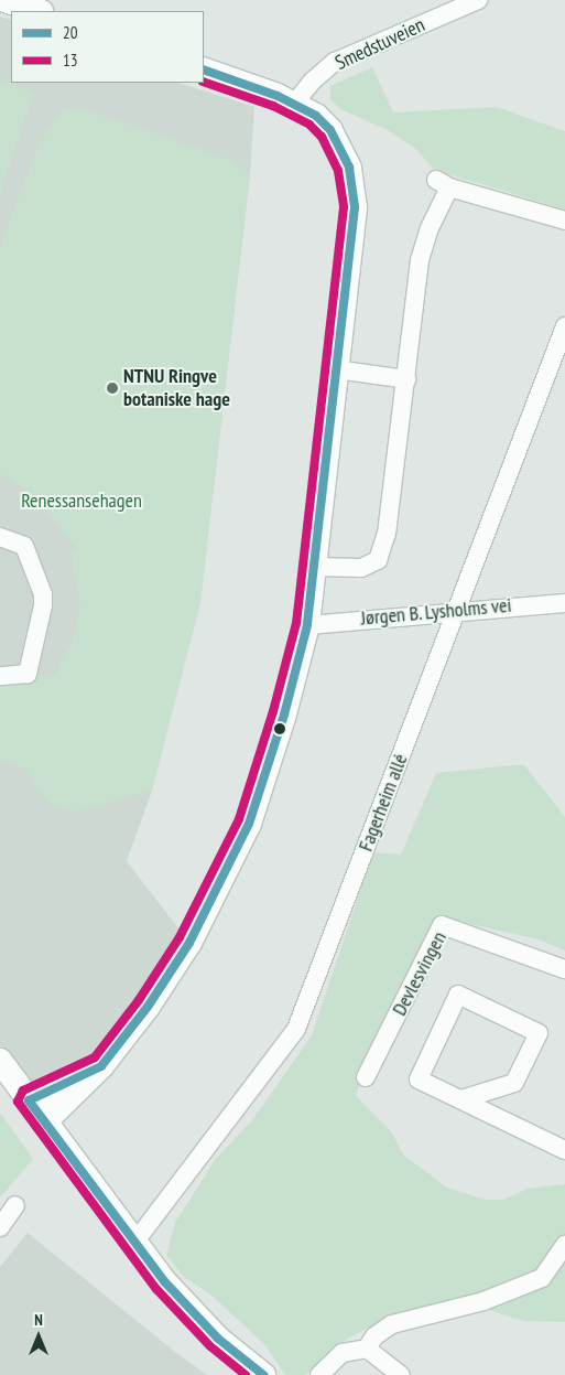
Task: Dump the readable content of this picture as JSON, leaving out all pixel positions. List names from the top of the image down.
{
  "streets": {
    "street": [
      "Smedstuveien",
      "Jørgen B. Lysholms vei",
      "Fagerheim allé",
      "Devlesvingen"
    ]
  },
  "crossings": [
    ["Jørgen B. Lysholms vei", "Fagerheim allé"]
  ],
  "parks": ["Renessansehagen"],
  "places": ["NTNU Ringve botaniske hage"],
  "lines": ["transit line 20", "transit line 13"],
  "legend": ["20", "13"],
  "north": "top"
}
